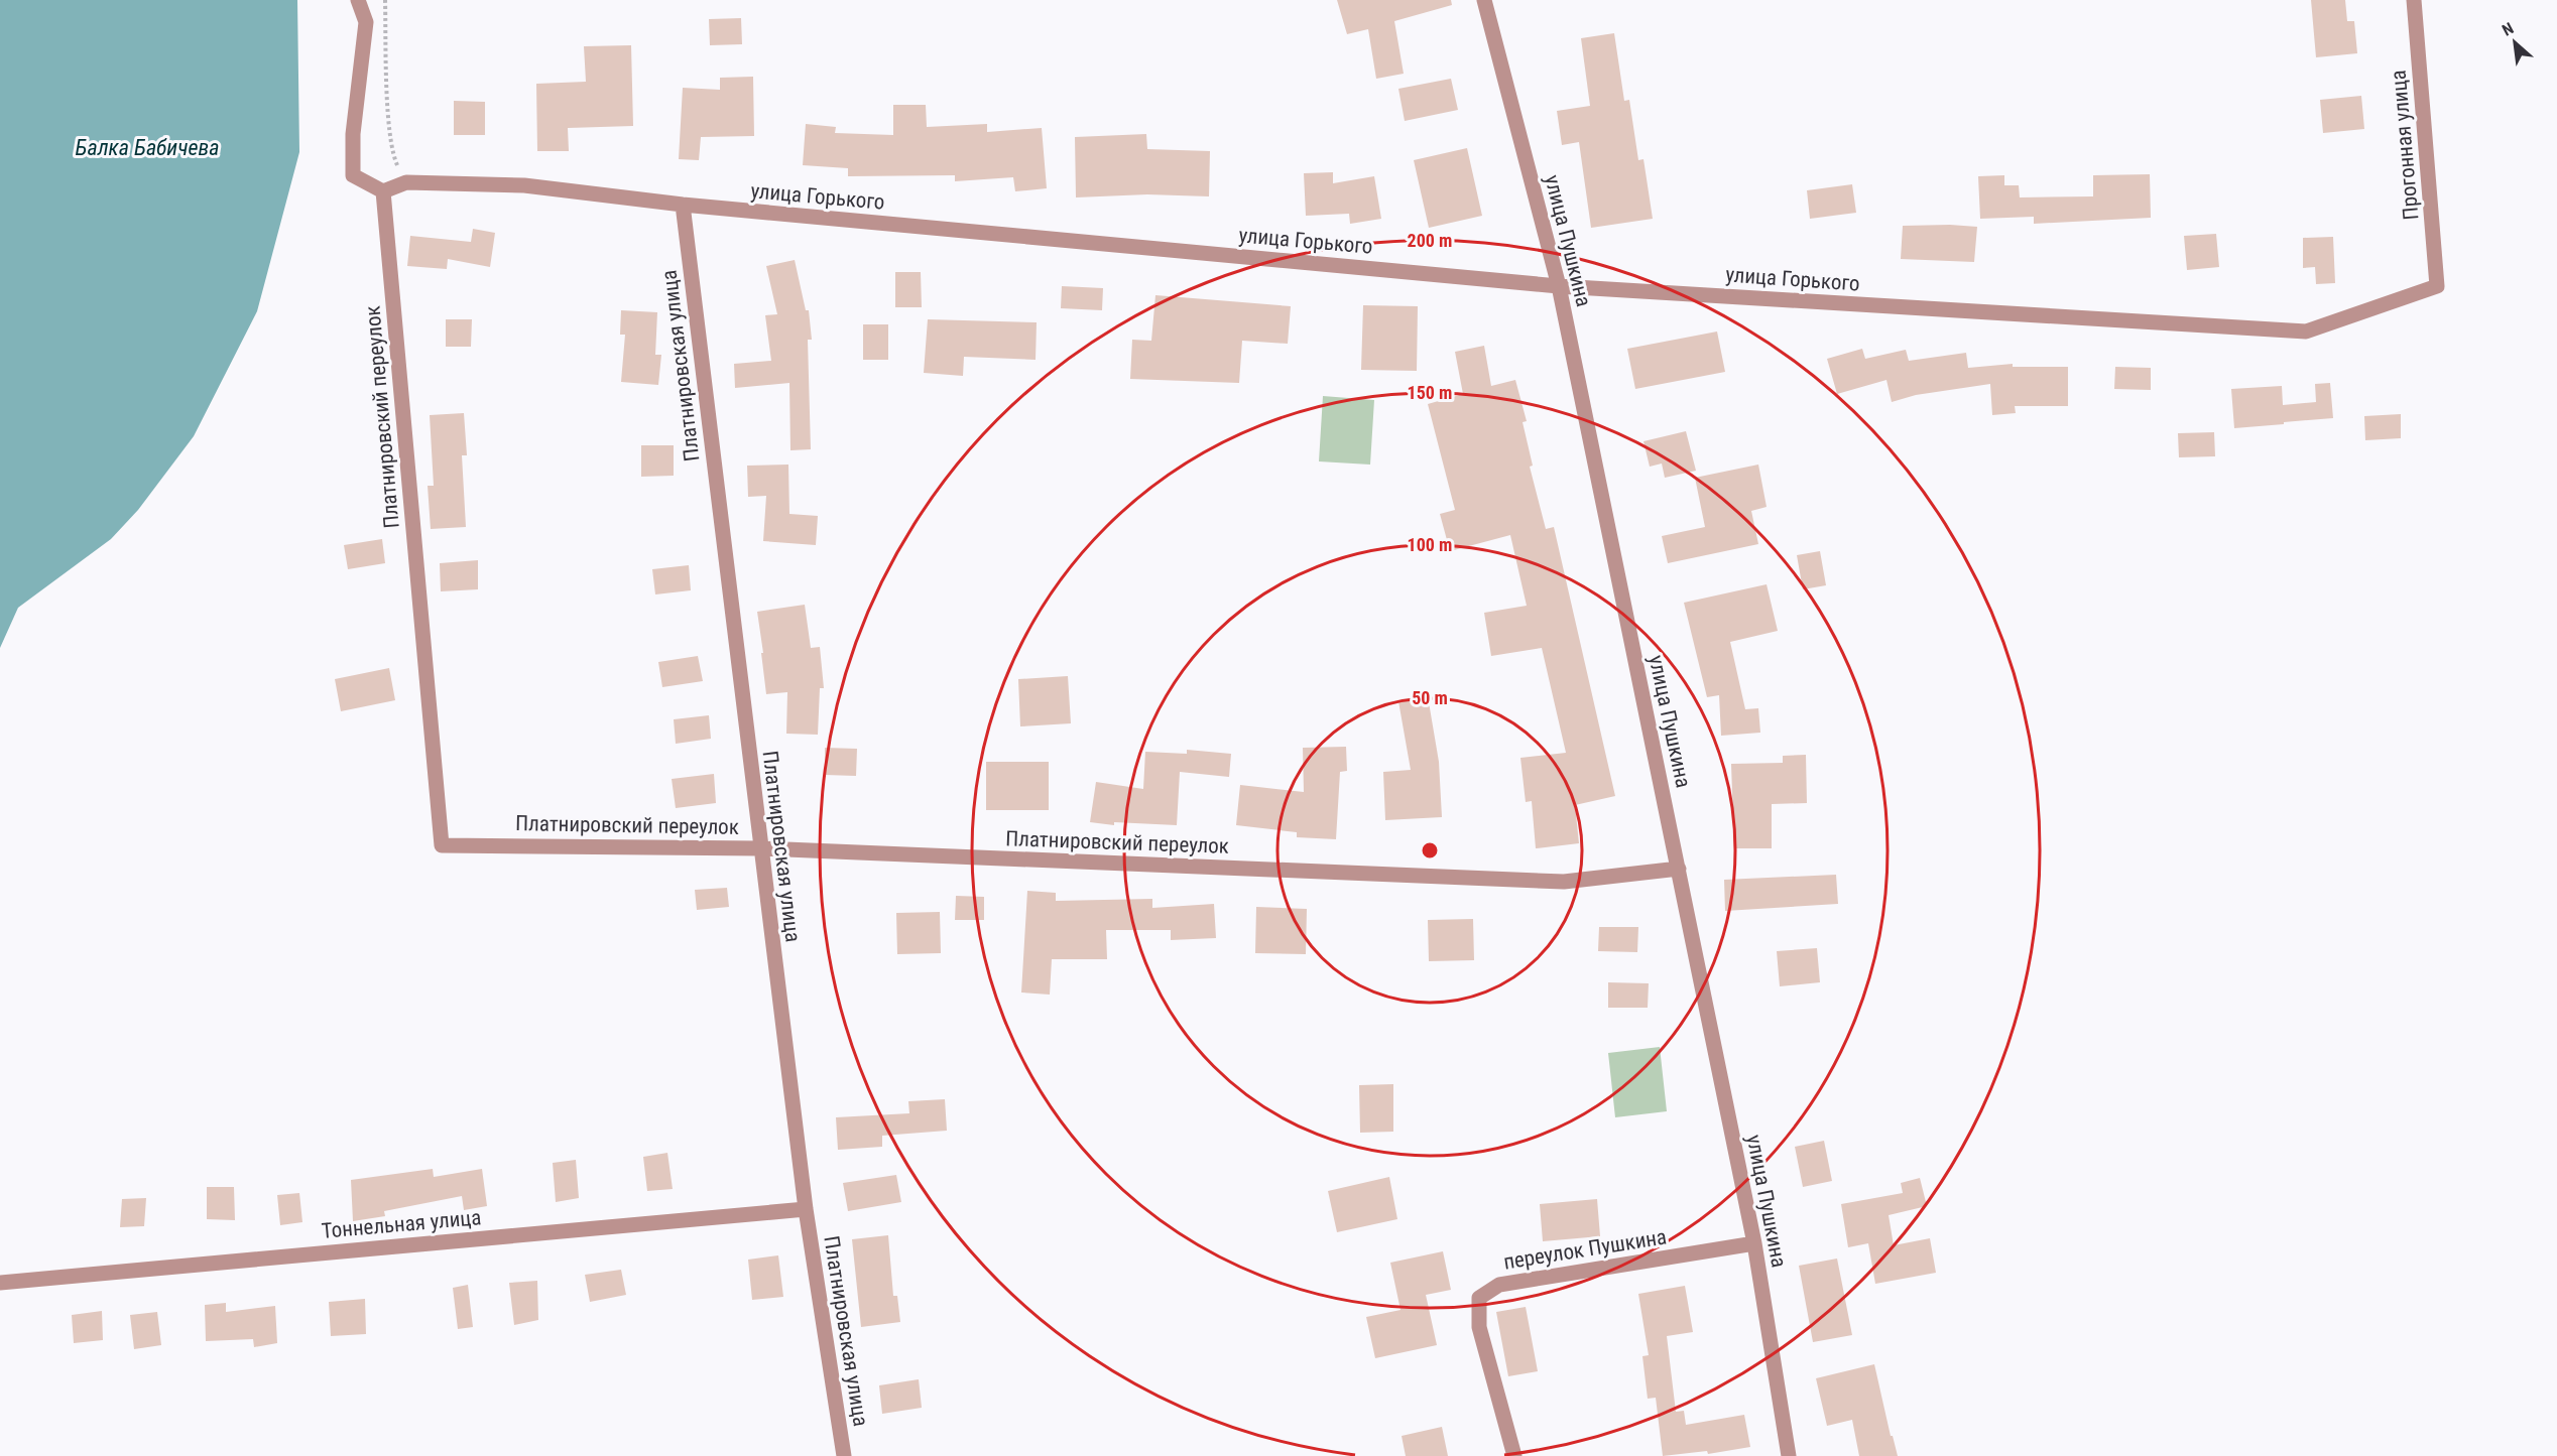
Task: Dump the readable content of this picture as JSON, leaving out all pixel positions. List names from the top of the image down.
{
  "streets": {
    "street": [
      "Прогонная улица",
      "улица Горького",
      "улица Пушкина",
      "Платнировская улица",
      "Платнировский переулок",
      "Тоннельная улица",
      "переулок Пушкина"
    ]
  },
  "crossings": [
    ["Прогонная улица", "улица Горького"],
    ["улица Горького", "улица Пушкина"],
    ["улица Горького", "Платнировская улица"],
    ["улица Горького", "Платнировский переулок"],
    ["улица Пушкина", "Платнировский переулок"],
    ["улица Пушкина", "переулок Пушкина"],
    ["Платнировская улица", "Платнировский переулок"],
    ["Платнировская улица", "Тоннельная улица"]
  ],
  "water": ["Балка Бабичева"],
  "north": "top left",
  "rings": [
    "200 m",
    "150 m",
    "100 m",
    "50 m"
  ]
}
